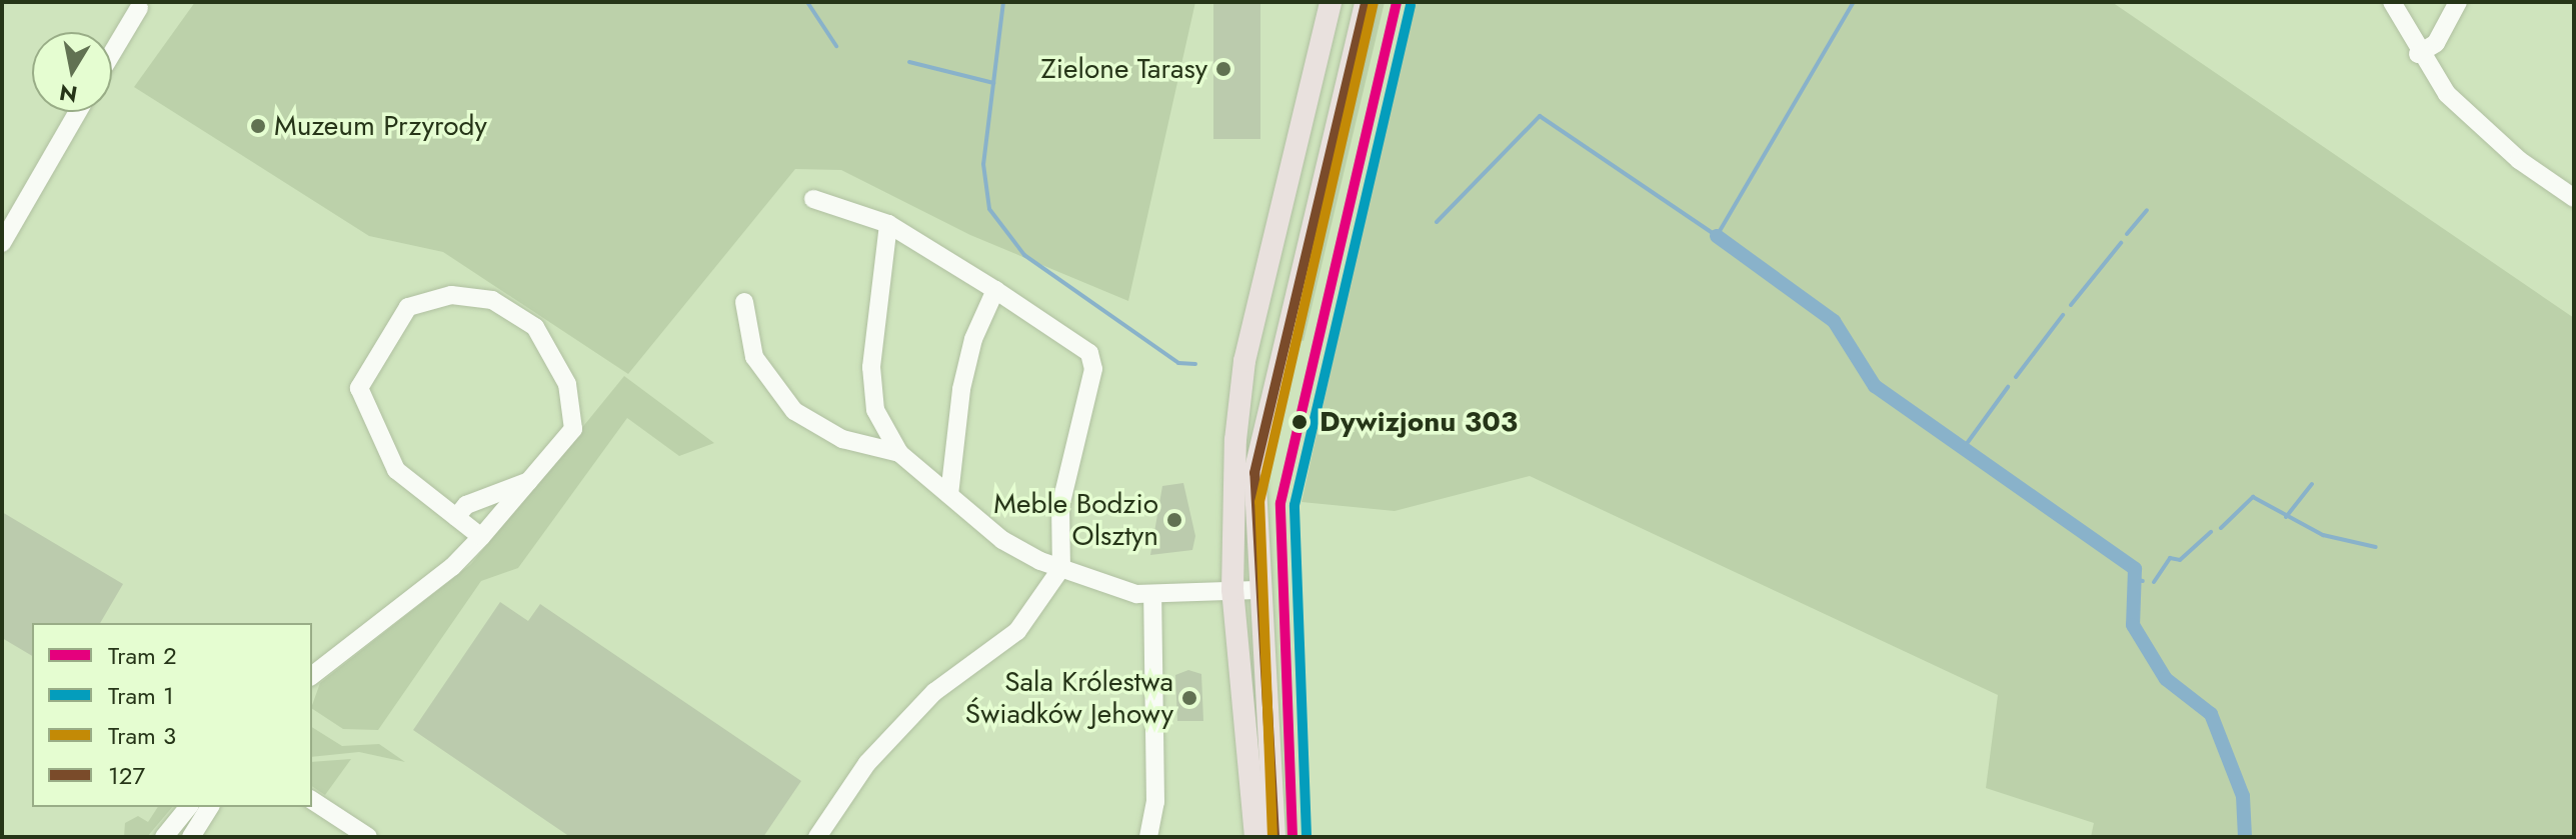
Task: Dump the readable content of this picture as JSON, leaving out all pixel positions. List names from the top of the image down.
{
  "places": [
    "Zielone Tarasy",
    "Muzeum Przyrody",
    "Dywizjonu 303",
    "Meble Bodzio Olsztyn",
    "Sala Królestwa Świadków Jehowy"
  ],
  "lines": [
    "tram line 2",
    "tram line 3",
    "transit line 127",
    "tram line 1"
  ],
  "legend": [
    "Tram 2",
    "Tram 1",
    "Tram 3",
    "127"
  ],
  "north": "bottom"
}
